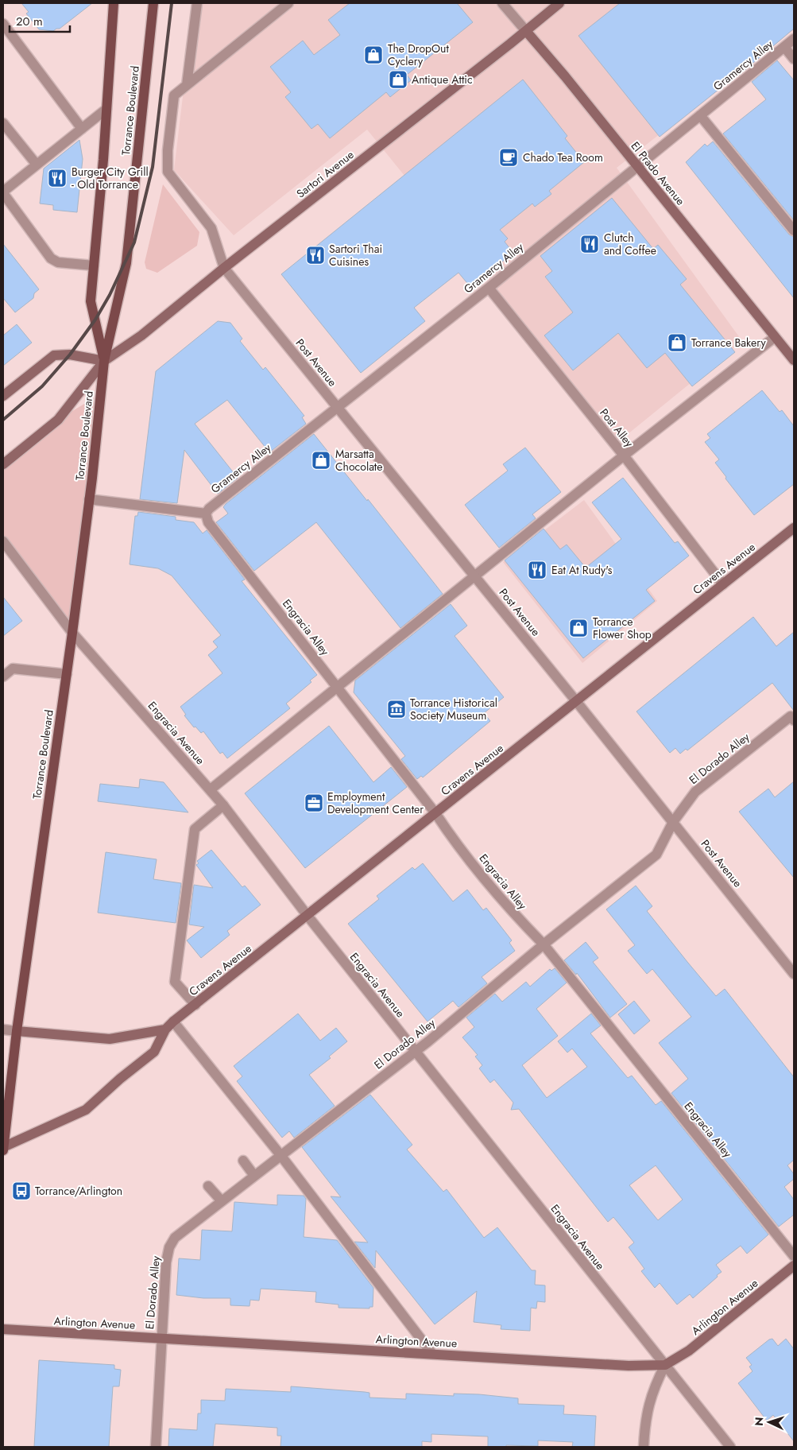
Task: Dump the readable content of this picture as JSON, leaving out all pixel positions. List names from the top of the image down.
{
  "streets": {
    "main road": ["Torrance Boulevard"],
    "street": [
      "Gramercy Alley",
      "El Prado Avenue",
      "Sartori Avenue",
      "Post Avenue",
      "Post Alley",
      "Cravens Avenue",
      "Engracia Alley",
      "Engracia Avenue",
      "El Dorado Alley",
      "Arlington Avenue"
    ]
  },
  "crossings": [
    ["Gramercy Alley", "El Prado Avenue"],
    ["Gramercy Alley", "Post Avenue"],
    ["Gramercy Alley", "Post Alley"],
    ["Gramercy Alley", "Engracia Alley"],
    ["Torrance Boulevard", "Sartori Avenue"],
    ["Torrance Boulevard", "Cravens Avenue"],
    ["Torrance Boulevard", "Engracia Avenue"],
    ["El Prado Avenue", "Sartori Avenue"],
    ["Sartori Avenue", "Post Avenue"],
    ["Post Avenue", "Cravens Avenue"],
    ["Post Avenue", "El Dorado Alley"],
    ["Post Alley", "Cravens Avenue"],
    ["Cravens Avenue", "Engracia Alley"],
    ["Cravens Avenue", "Engracia Avenue"],
    ["Engracia Alley", "El Dorado Alley"],
    ["Engracia Avenue", "El Dorado Alley"],
    ["Engracia Avenue", "Arlington Avenue"],
    ["El Dorado Alley", "Arlington Avenue"]
  ],
  "places": {
    "shop": [
      "The DropOut Cyclery",
      "Antique Attic",
      "Torrance Bakery",
      "Marsatta Chocolate",
      "Torrance Flower Shop"
    ],
    "cafe": ["Chado Tea Room"],
    "restaurant": [
      "Burger City Grill - Old Torrance",
      "Clutch and Coffee",
      "Sartori Thai Cuisines",
      "Eat At Rudy's"
    ],
    "museum": ["Torrance Historical Society Museum"],
    "office": ["Employment Development Center"],
    "bus stop": ["Torrance/Arlington"]
  },
  "scale_bar": "20 m",
  "north": "left"
}
